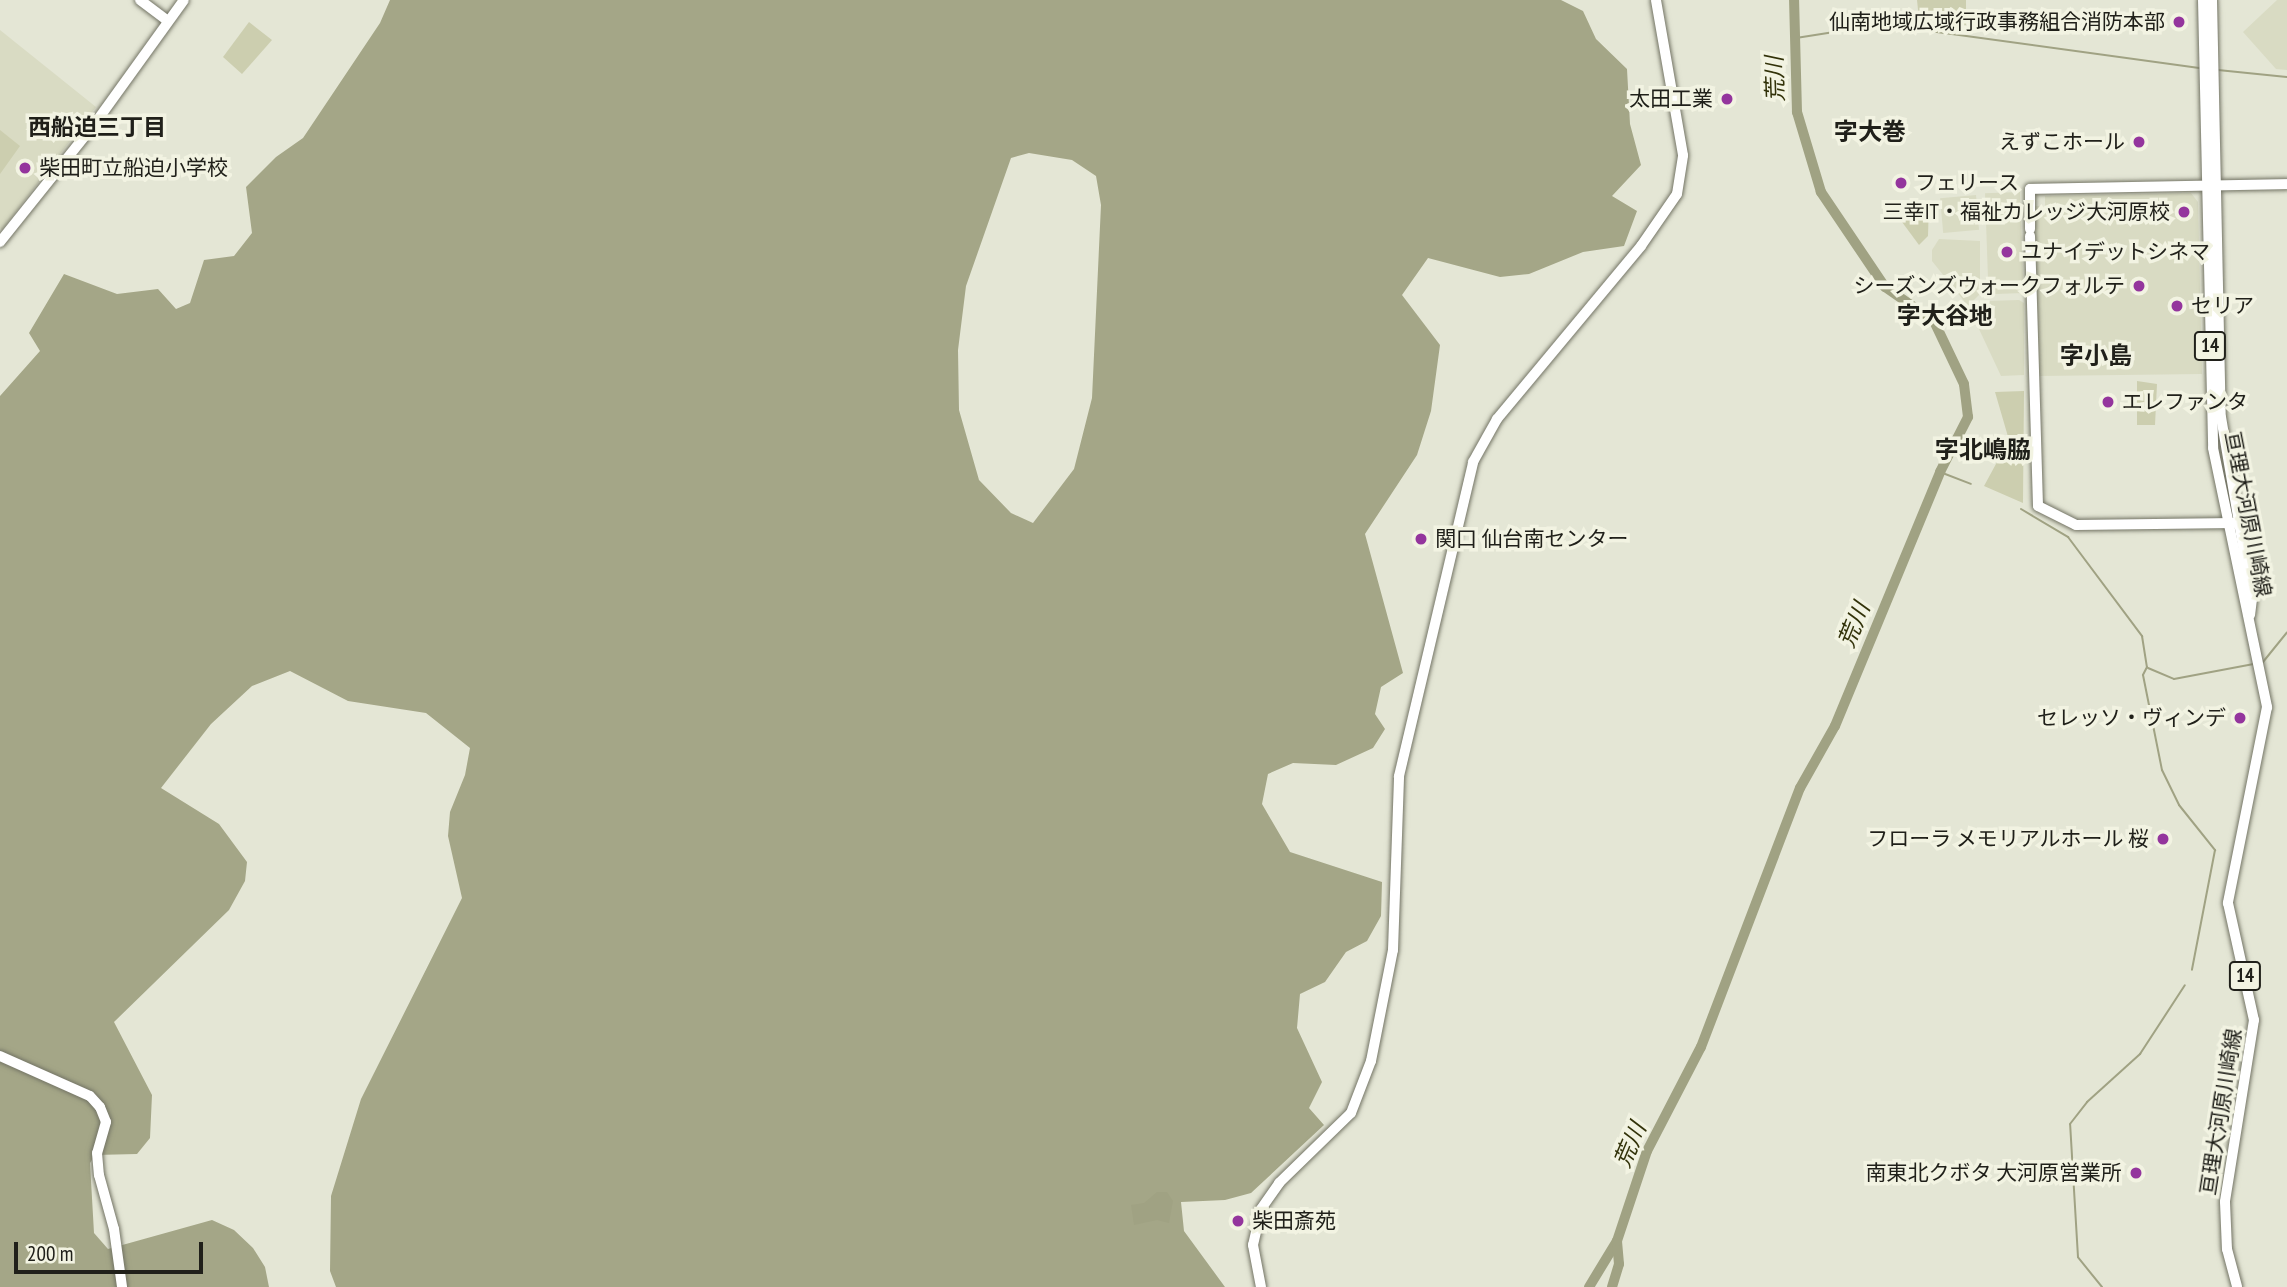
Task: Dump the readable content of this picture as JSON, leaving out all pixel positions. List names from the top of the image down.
{
  "streets": {
    "main road": ["14", "亘理大河原川崎線"]
  },
  "districts": [
    "西船迫三丁目",
    "字大巻",
    "字大谷地",
    "字小島",
    "字北嶋脇"
  ],
  "water": ["荒川"],
  "places": [
    "仙南地域広域行政事務組合消防本部",
    "太田工業",
    "えずこホール",
    "柴田町立船迫小学校",
    "フェリース",
    "三幸IT・福祉カレッジ大河原校",
    "ユナイデットシネマ",
    "シーズンズウォークフォルテ",
    "セリア",
    "エレファンタ",
    "関口 仙台南センター",
    "セレッソ・ヴィンデ",
    "フローラ メモリアルホール 桜",
    "南東北クボタ 大河原営業所",
    "柴田斎苑"
  ],
  "scale_bar": "200 m"
}
